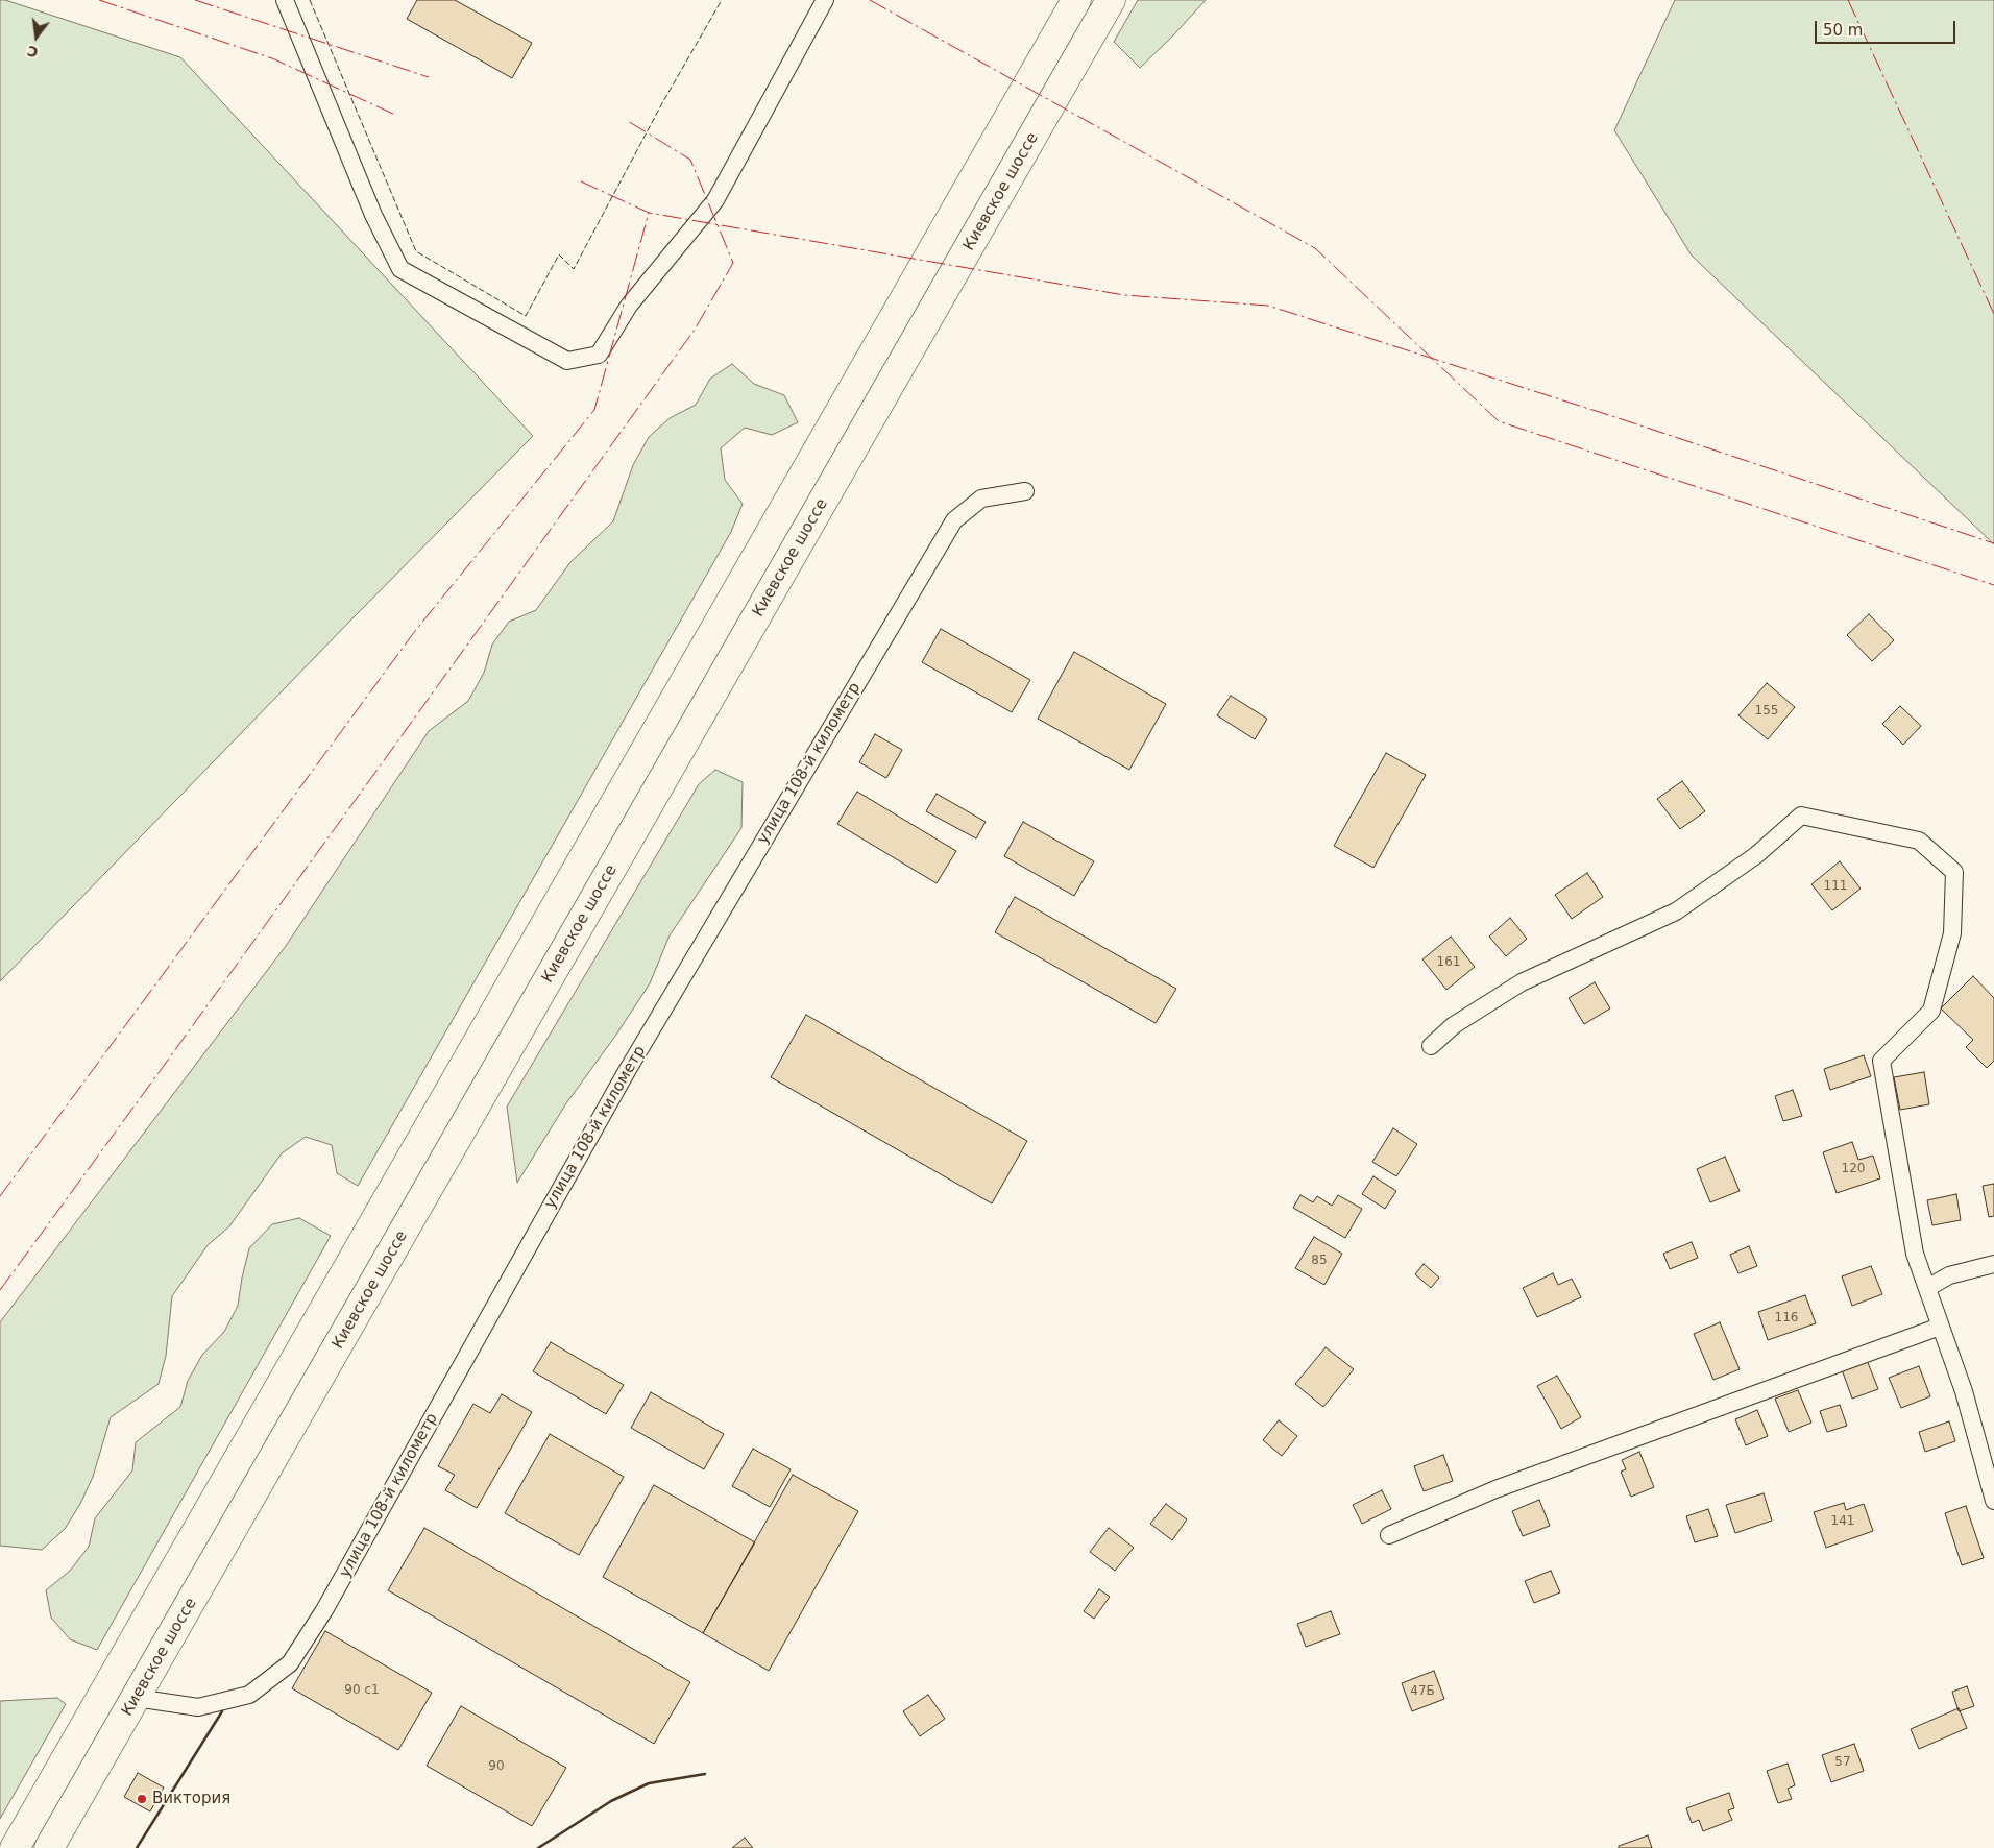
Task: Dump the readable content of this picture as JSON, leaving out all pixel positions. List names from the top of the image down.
{
  "streets": {
    "highway": ["Киевское шоссе"],
    "street": ["улица 108-й километр"]
  },
  "crossings": [
    ["Киевское шоссе", "улица 108-й километр"]
  ],
  "places": ["Виктория"],
  "house_numbers": [
    "155",
    "111",
    "161",
    "120",
    "85",
    "116",
    "141",
    "90 с1",
    "47Б",
    "57",
    "90"
  ],
  "scale_bar": "50 m",
  "north": "bottom"
}
